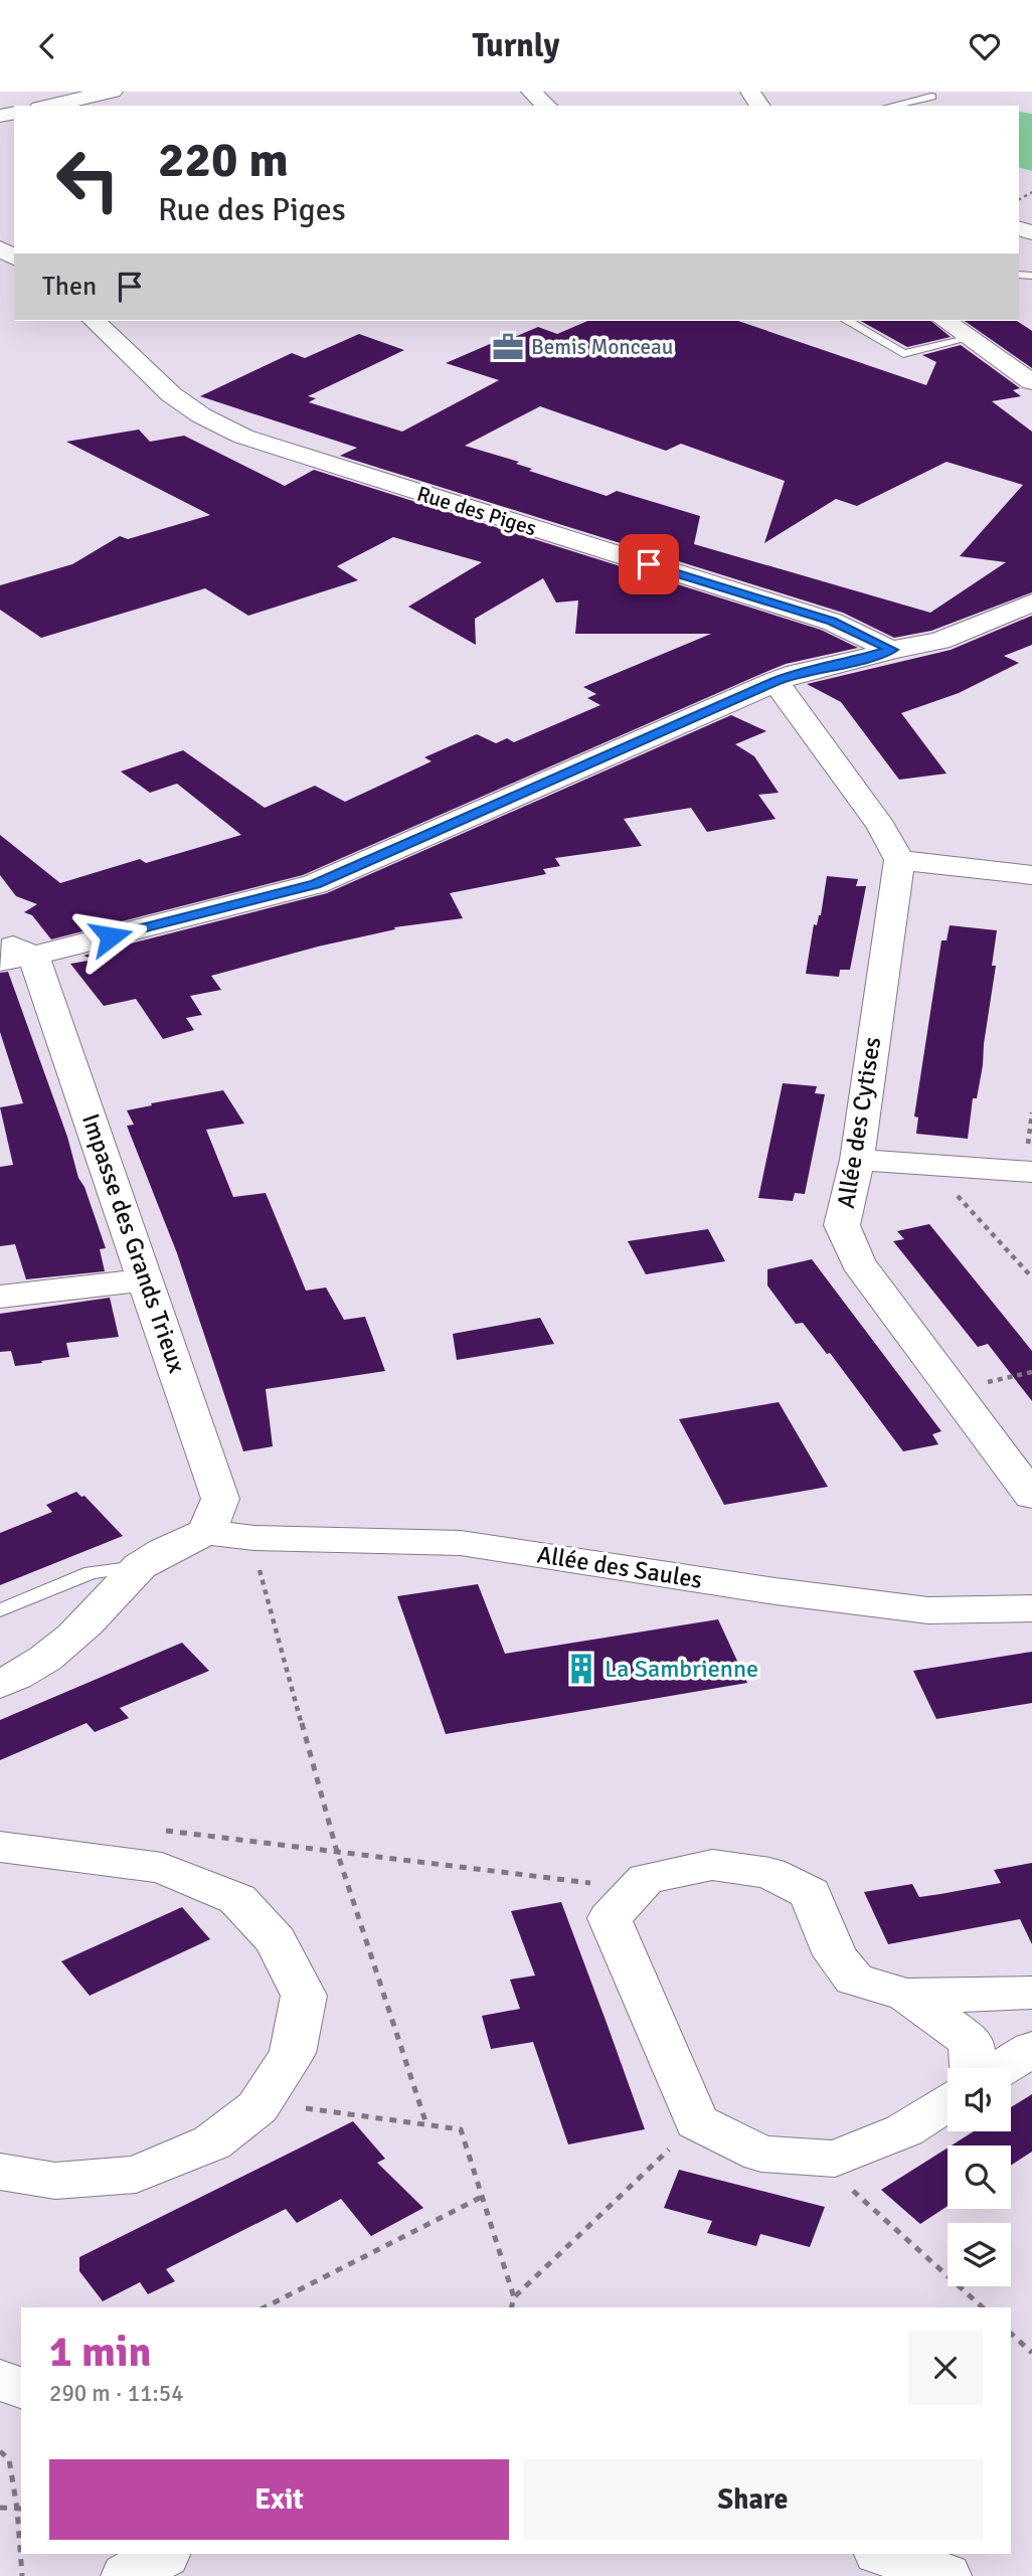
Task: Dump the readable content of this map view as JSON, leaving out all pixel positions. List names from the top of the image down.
{
  "streets": {
    "street": [
      "Rue des Piges",
      "Allée des Cytises",
      "Impasse des Grands Trieux",
      "Allée des Saules"
    ]
  },
  "crossings": [
    ["Impasse des Grands Trieux", "Allée des Saules"]
  ],
  "places": {
    "office": ["Bemis Monceau"],
    "building": ["La Sambrienne"]
  },
  "page": {
    "header": "Turnly",
    "turn": ["220 m", "Rue des Piges"],
    "then": "Then",
    "heading": ["1 min", "290 m · 11:54"],
    "buttons": ["Exit", "Share"]
  }
}
